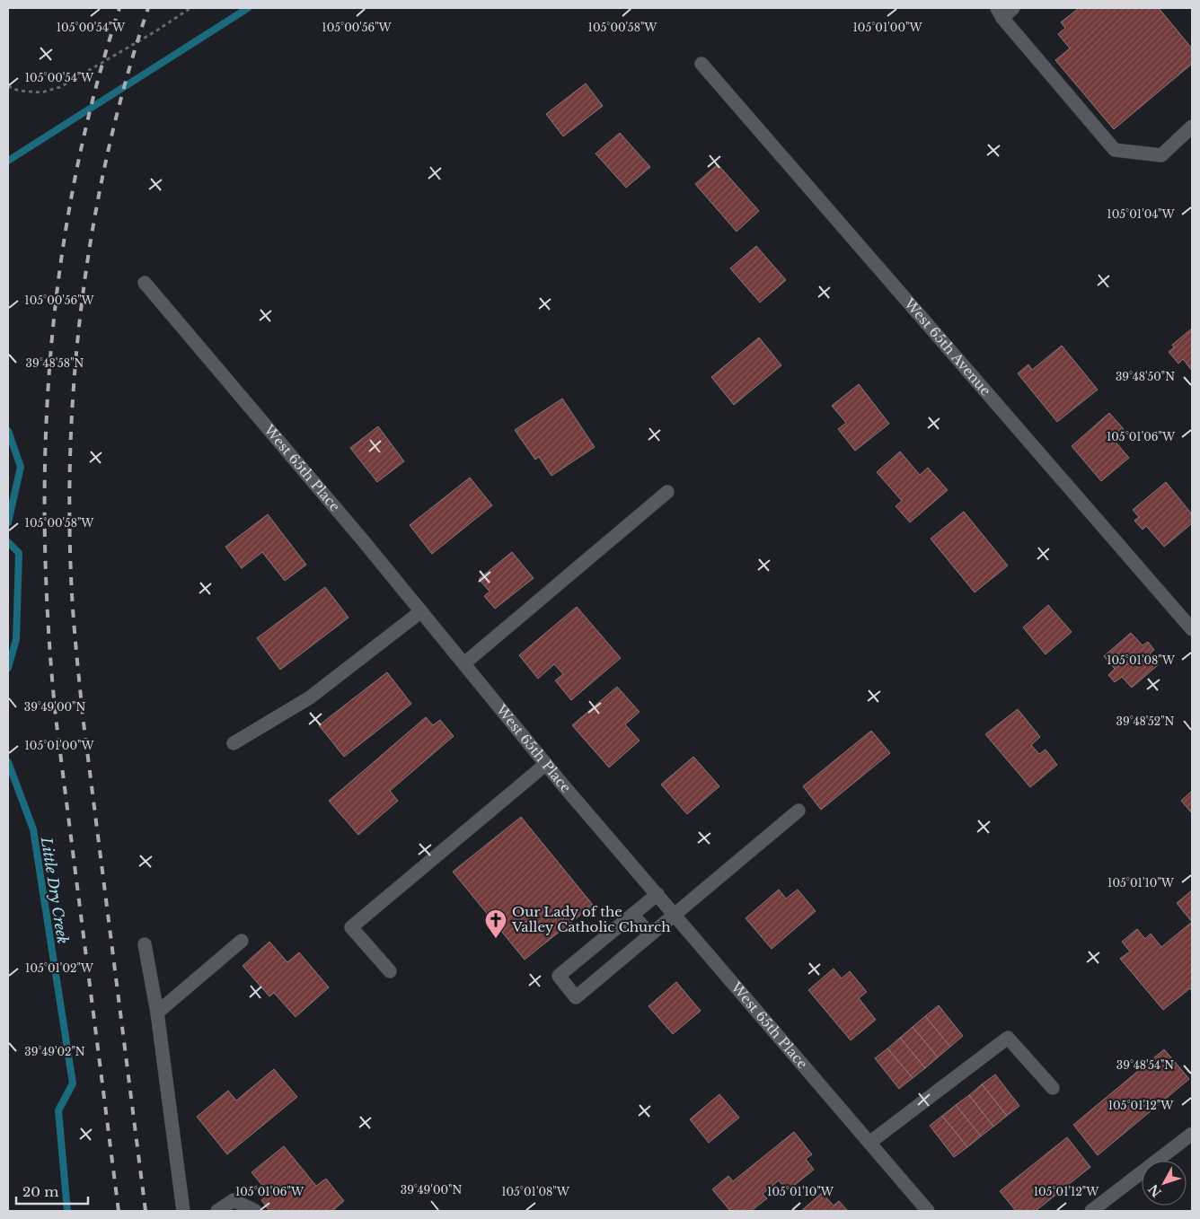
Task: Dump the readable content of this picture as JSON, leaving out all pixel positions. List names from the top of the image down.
{
  "streets": {
    "street": ["West 65th Avenue", "West 65th Place"]
  },
  "water": ["Little Dry Creek"],
  "places": {
    "church": ["Our Lady of the Valley Catholic Church"]
  },
  "scale_bar": "20 m",
  "north": "bottom left",
  "coordinates": [
    "105°00'54\"W",
    "105°00'56\"W",
    "105°00'58\"W",
    "105°01'00\"W",
    "105°01'04\"W",
    "39°48'58\"N",
    "39°48'50\"N",
    "105°01'06\"W",
    "105°01'08\"W",
    "39°49'00\"N",
    "39°48'52\"N",
    "105°01'10\"W",
    "105°01'02\"W",
    "39°49'02\"N",
    "39°48'54\"N",
    "105°01'12\"W"
  ]
}
